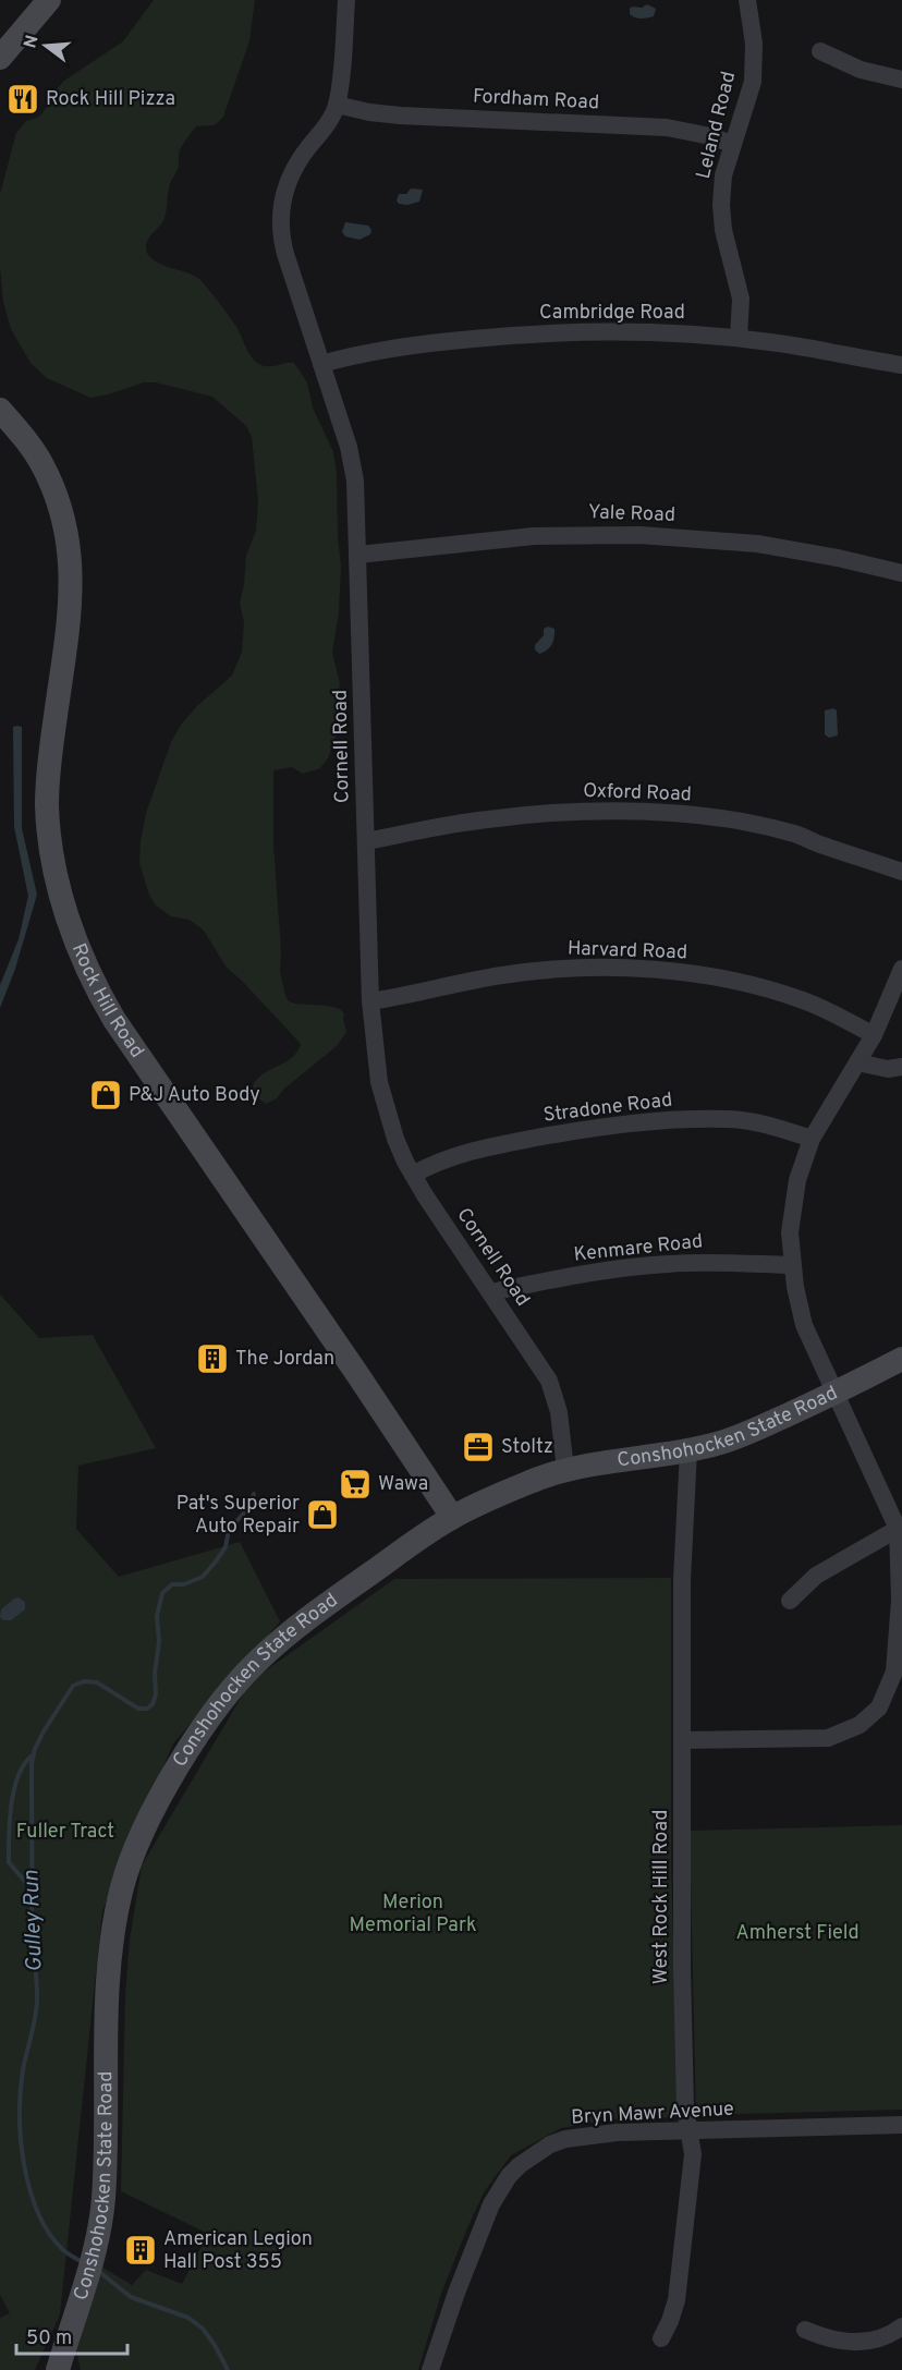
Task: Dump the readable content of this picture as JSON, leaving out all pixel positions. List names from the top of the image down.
{
  "streets": {
    "main road": ["Rock Hill Road", "Conshohocken State Road"],
    "street": [
      "Fordham Road",
      "Leland Road",
      "Cambridge Road",
      "Yale Road",
      "Cornell Road",
      "Oxford Road",
      "Harvard Road",
      "Stradone Road",
      "Kenmare Road",
      "West Rock Hill Road",
      "Bryn Mawr Avenue"
    ]
  },
  "crossings": [
    ["Fordham Road", "Leland Road"],
    ["Fordham Road", "Cornell Road"],
    ["Leland Road", "Cambridge Road"],
    ["Cambridge Road", "Cornell Road"],
    ["Yale Road", "Cornell Road"],
    ["Cornell Road", "Oxford Road"],
    ["Cornell Road", "Harvard Road"],
    ["Cornell Road", "Stradone Road"],
    ["Cornell Road", "Kenmare Road"],
    ["Cornell Road", "Conshohocken State Road"],
    ["Rock Hill Road", "Conshohocken State Road"],
    ["Conshohocken State Road", "West Rock Hill Road"],
    ["West Rock Hill Road", "Bryn Mawr Avenue"]
  ],
  "water": ["Gulley Run"],
  "parks": ["Fuller Tract", "Merion Memorial Park", "Amherst Field"],
  "places": {
    "restaurant": ["Rock Hill Pizza"],
    "shop": ["P&J Auto Body", "Pat's Superior Auto Repair"],
    "building": ["The Jordan", "American Legion Hall Post 355"],
    "office": ["Stoltz"],
    "supermarket": ["Wawa"]
  },
  "scale_bar": "50 m",
  "north": "left"
}
